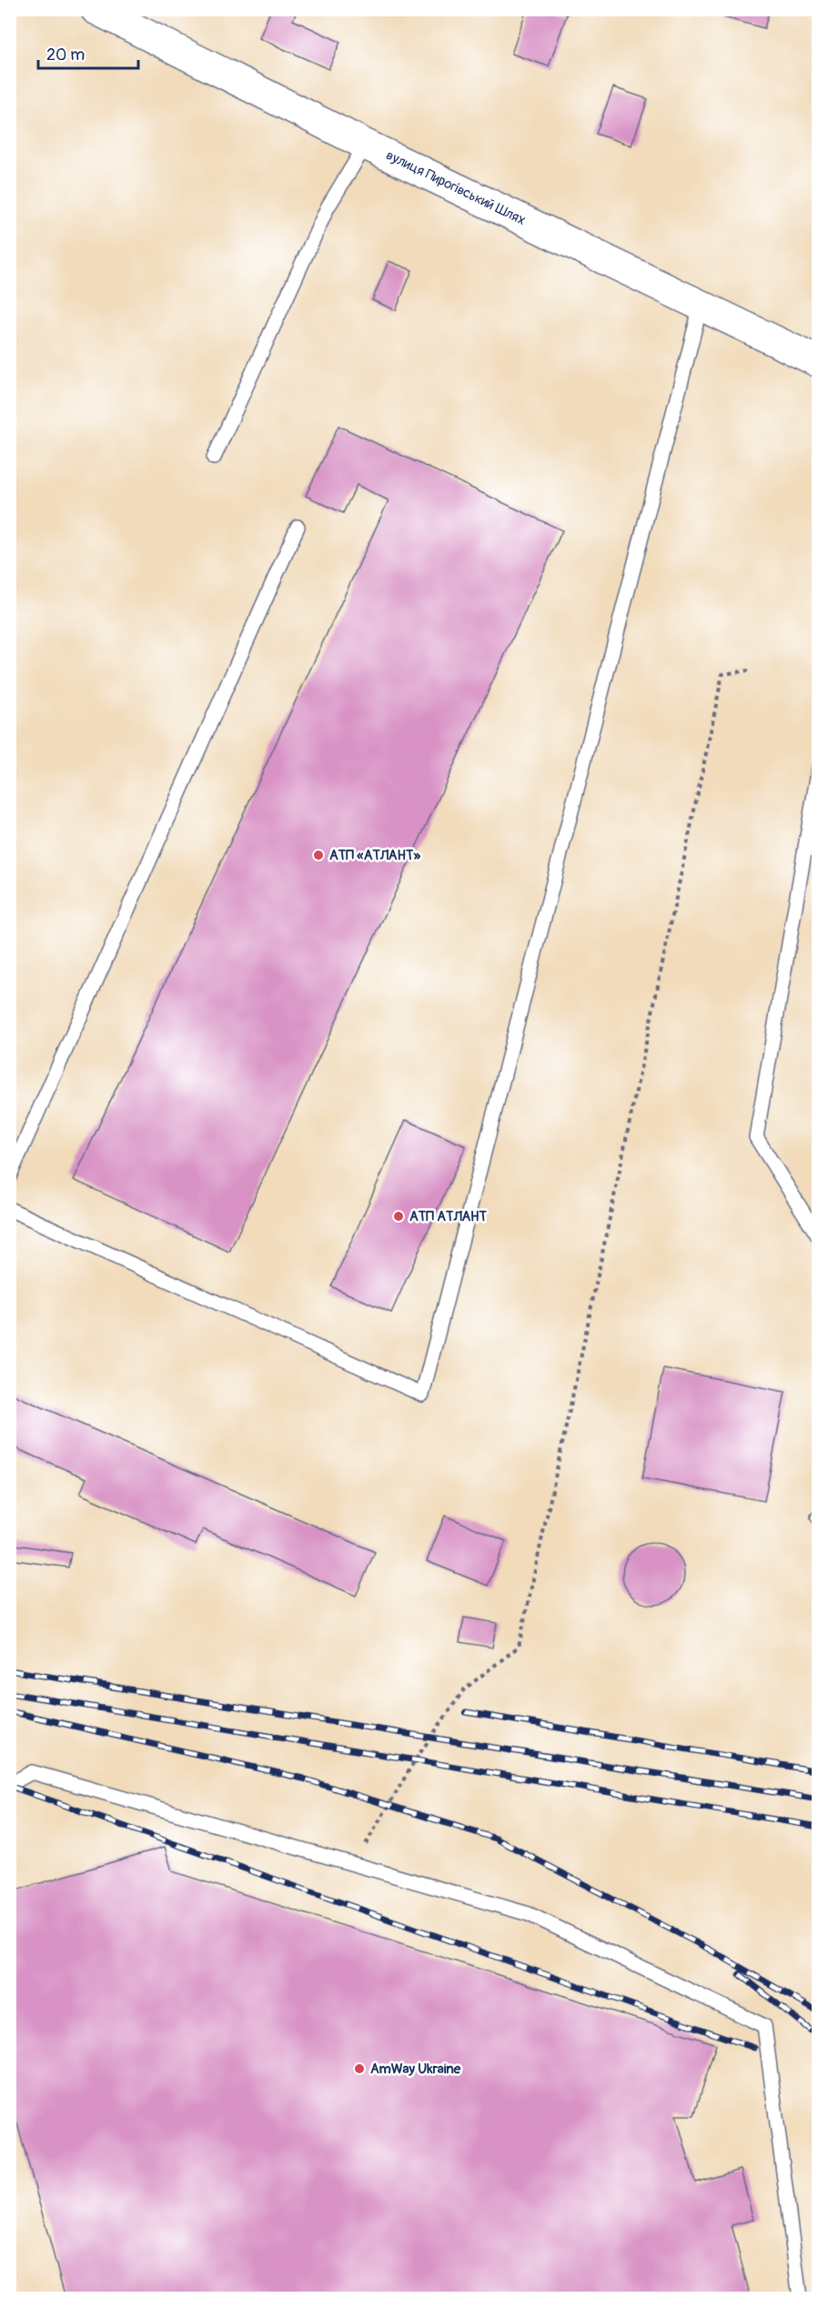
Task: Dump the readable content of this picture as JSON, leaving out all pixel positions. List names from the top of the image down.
{
  "streets": {
    "street": ["вулиця Пирогівський Шлях"]
  },
  "places": ["АТП «АТЛАНТ»", "АТП АТЛАНТ", "AmWay Ukraine"],
  "scale_bar": "20 m"
}
